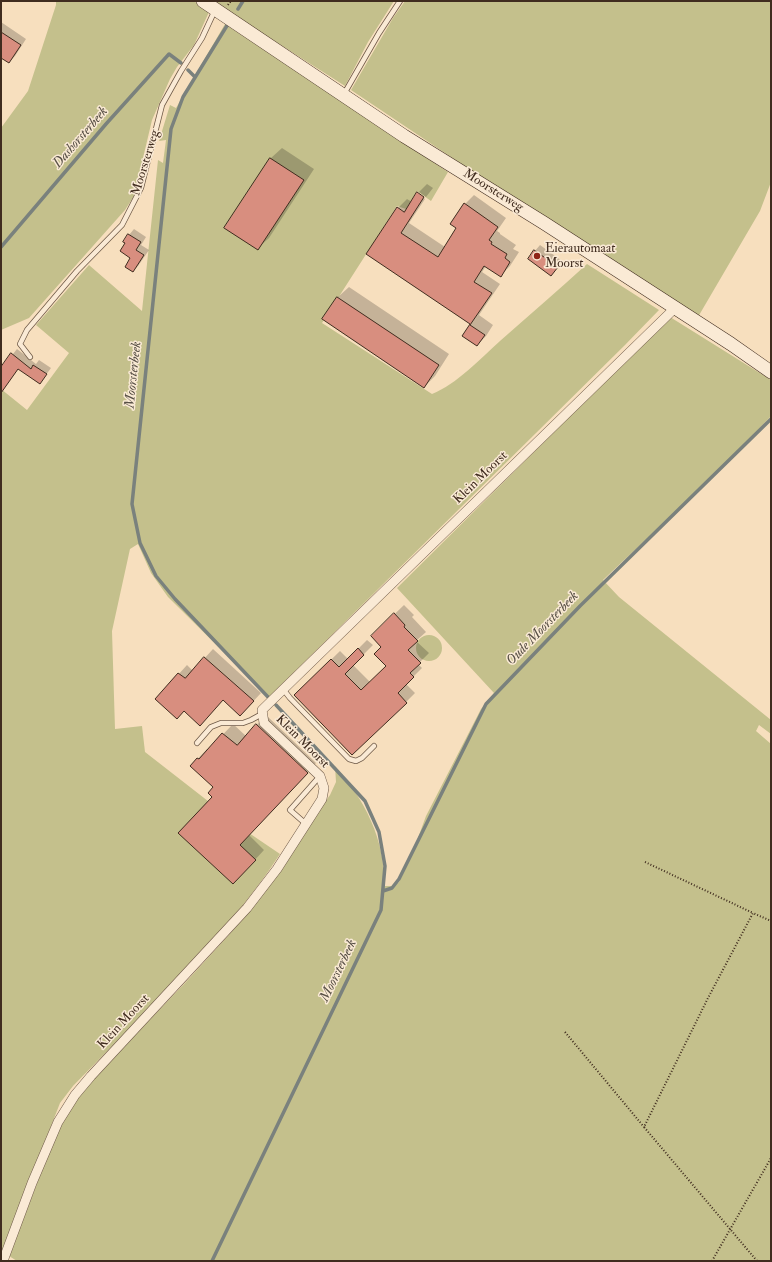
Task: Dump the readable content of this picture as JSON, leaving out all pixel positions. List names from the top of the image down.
{
  "streets": {
    "street": ["Moorsterweg", "Klein Moorst"]
  },
  "crossings": [
    ["Moorsterweg", "Klein Moorst"]
  ],
  "water": ["Dashorsterbeek", "Moorsterbeek", "Oude Moorsterbeek"],
  "places": ["Eierautomaat Moorst"]
}
